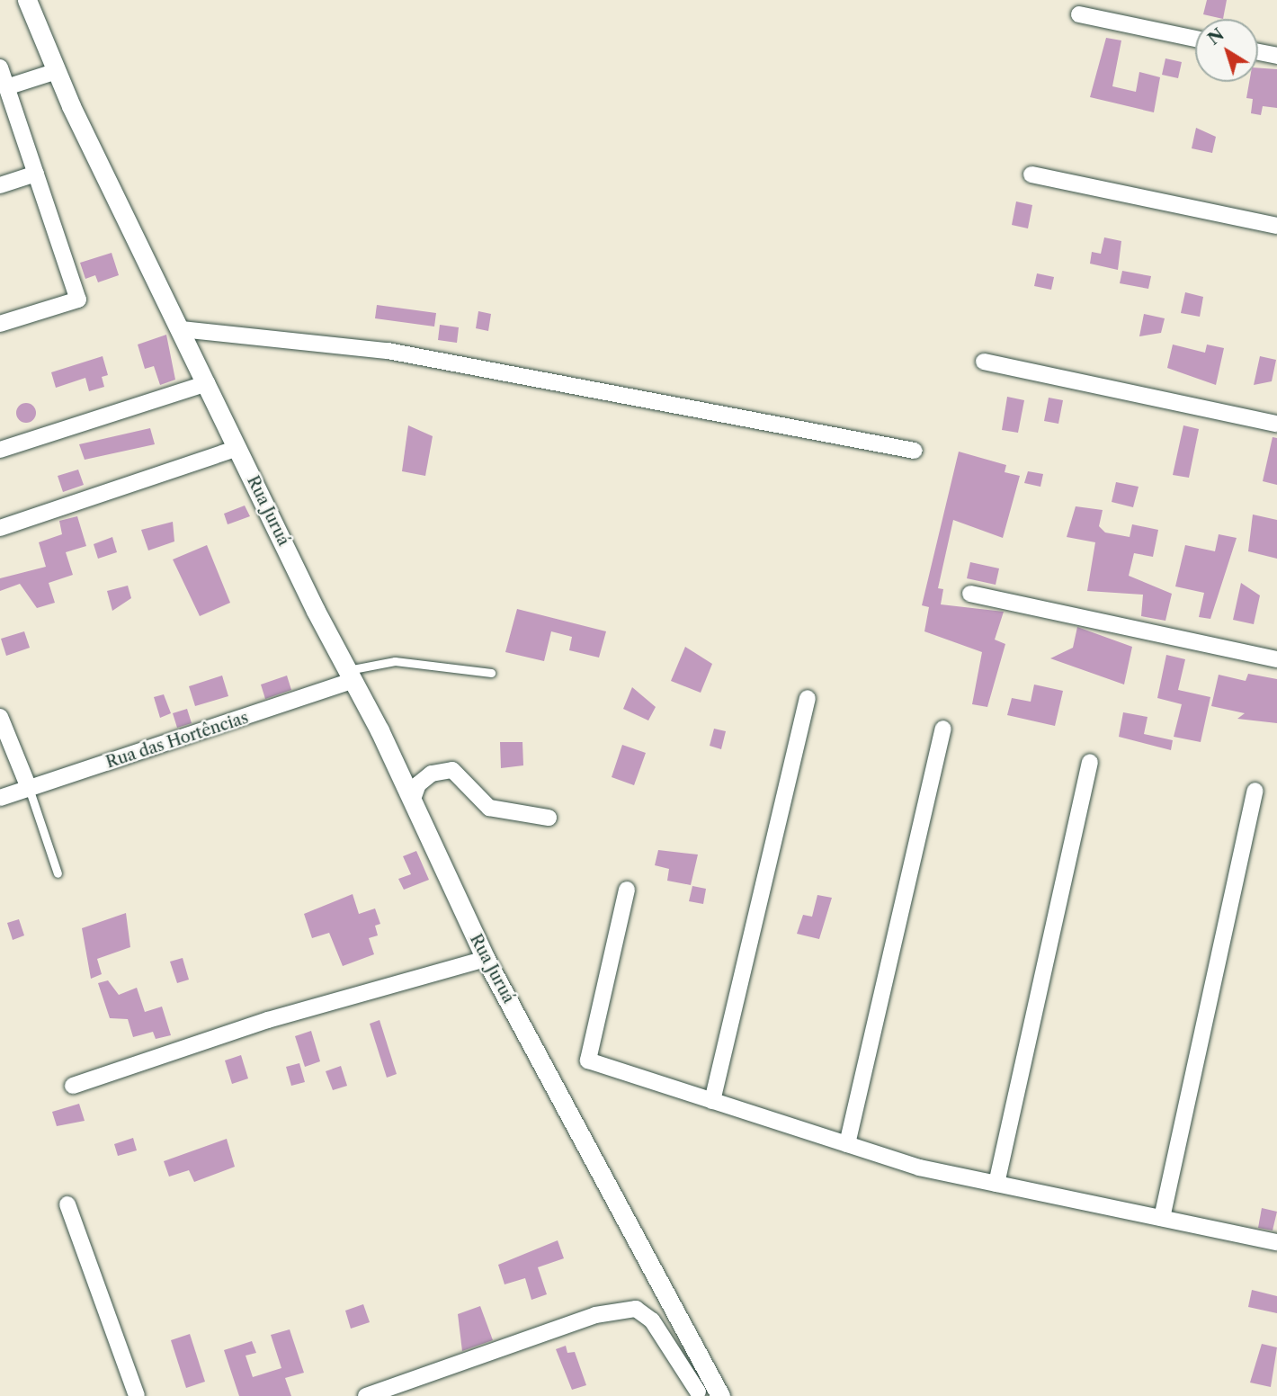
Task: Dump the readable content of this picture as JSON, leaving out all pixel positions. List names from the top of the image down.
{
  "streets": {
    "street": ["Rua Juruá", "Rua das Hortências"]
  },
  "crossings": [
    ["Rua Juruá", "Rua das Hortências"]
  ],
  "north": "top left"
}
